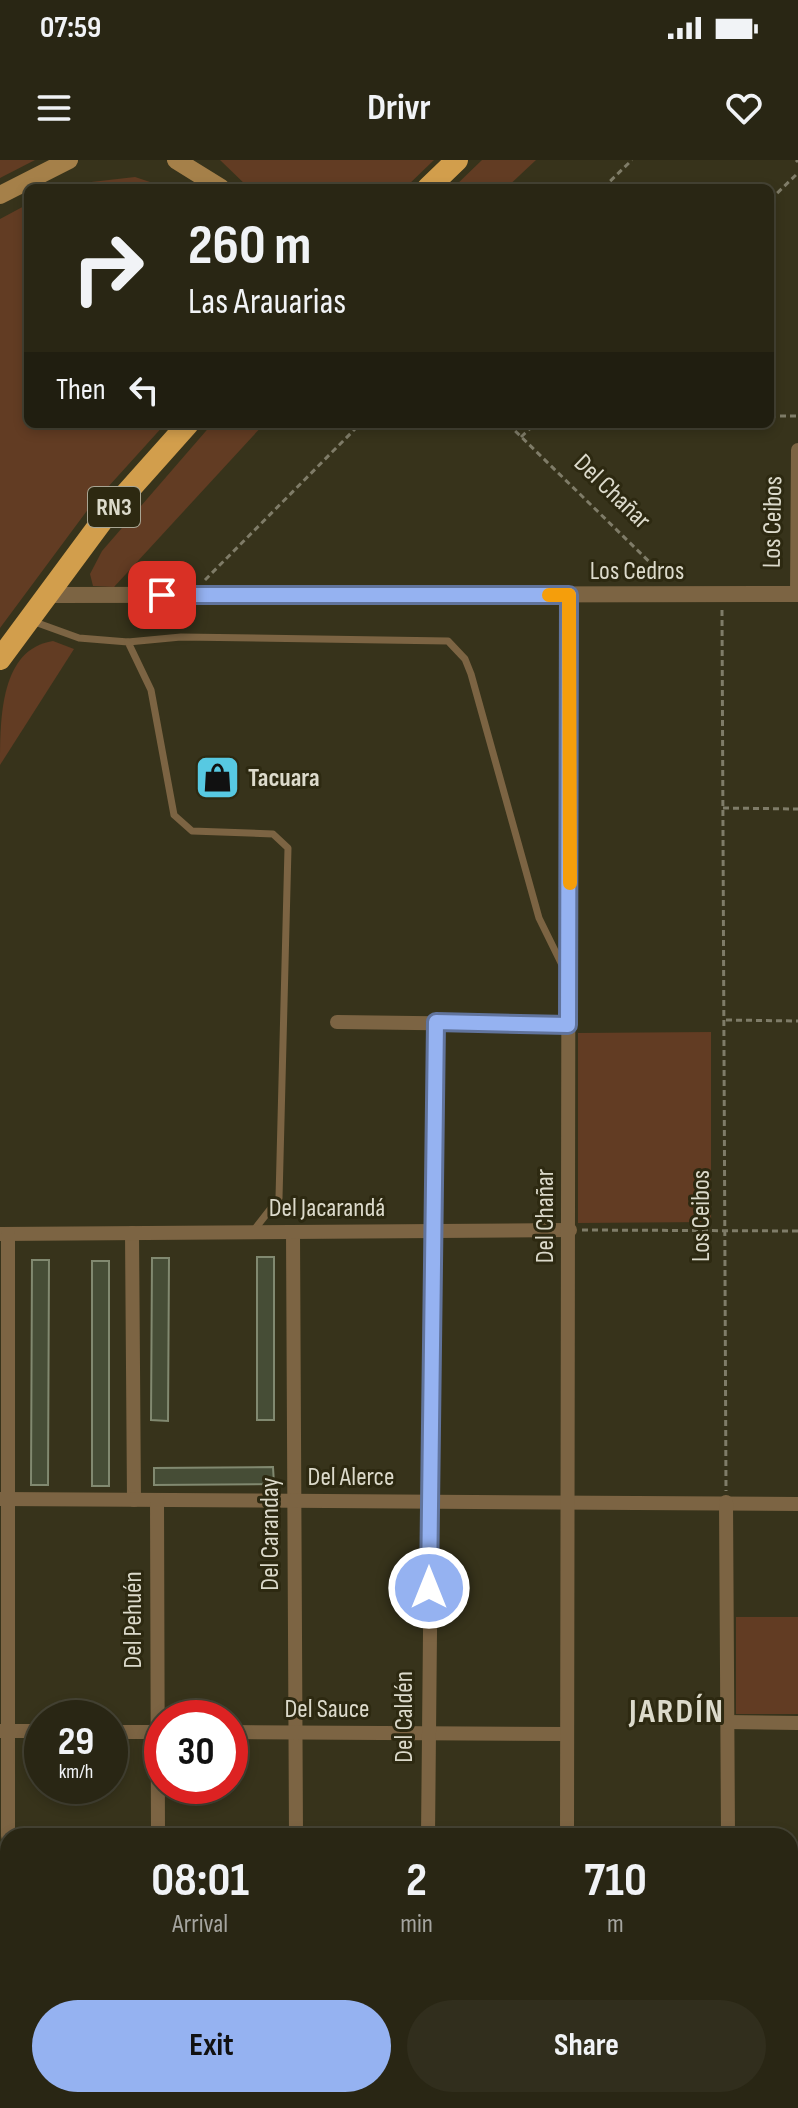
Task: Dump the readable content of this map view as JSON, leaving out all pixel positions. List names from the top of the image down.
{
  "streets": {
    "highway": ["RN3"],
    "street": [
      "Del Chañar",
      "Los Ceibos",
      "Los Cedros",
      "Del Jacarandá",
      "Del Alerce",
      "Del Caranday",
      "Del Pehuén",
      "Del Sauce",
      "Del Caldén"
    ]
  },
  "crossings": [
    ["Del Chañar", "Los Cedros"],
    ["Del Chañar", "Del Jacarandá"],
    ["Del Chañar", "Del Alerce"],
    ["Del Chañar", "Del Sauce"],
    ["RN3", "Los Cedros"],
    ["Los Ceibos", "Los Cedros"],
    ["Los Ceibos", "Del Alerce"],
    ["Del Jacarandá", "Del Caranday"],
    ["Del Jacarandá", "Del Caldén"],
    ["Del Alerce", "Del Caranday"],
    ["Del Alerce", "Del Pehuén"],
    ["Del Alerce", "Del Caldén"],
    ["Del Caranday", "Del Sauce"],
    ["Del Sauce", "Del Caldén"]
  ],
  "districts": ["JARDÍN"],
  "places": {
    "shop": ["Tacuara"]
  },
  "page": {
    "status": "07:59",
    "header": "Drivr",
    "turn": ["260 m", "Las Arauarias"],
    "then": "Then",
    "speed": "29 km/h",
    "limit": "30",
    "eta": [
      "08:01",
      "Arrival",
      "2",
      "min",
      "710",
      "m"
    ],
    "buttons": ["Exit", "Share"]
  }
}
